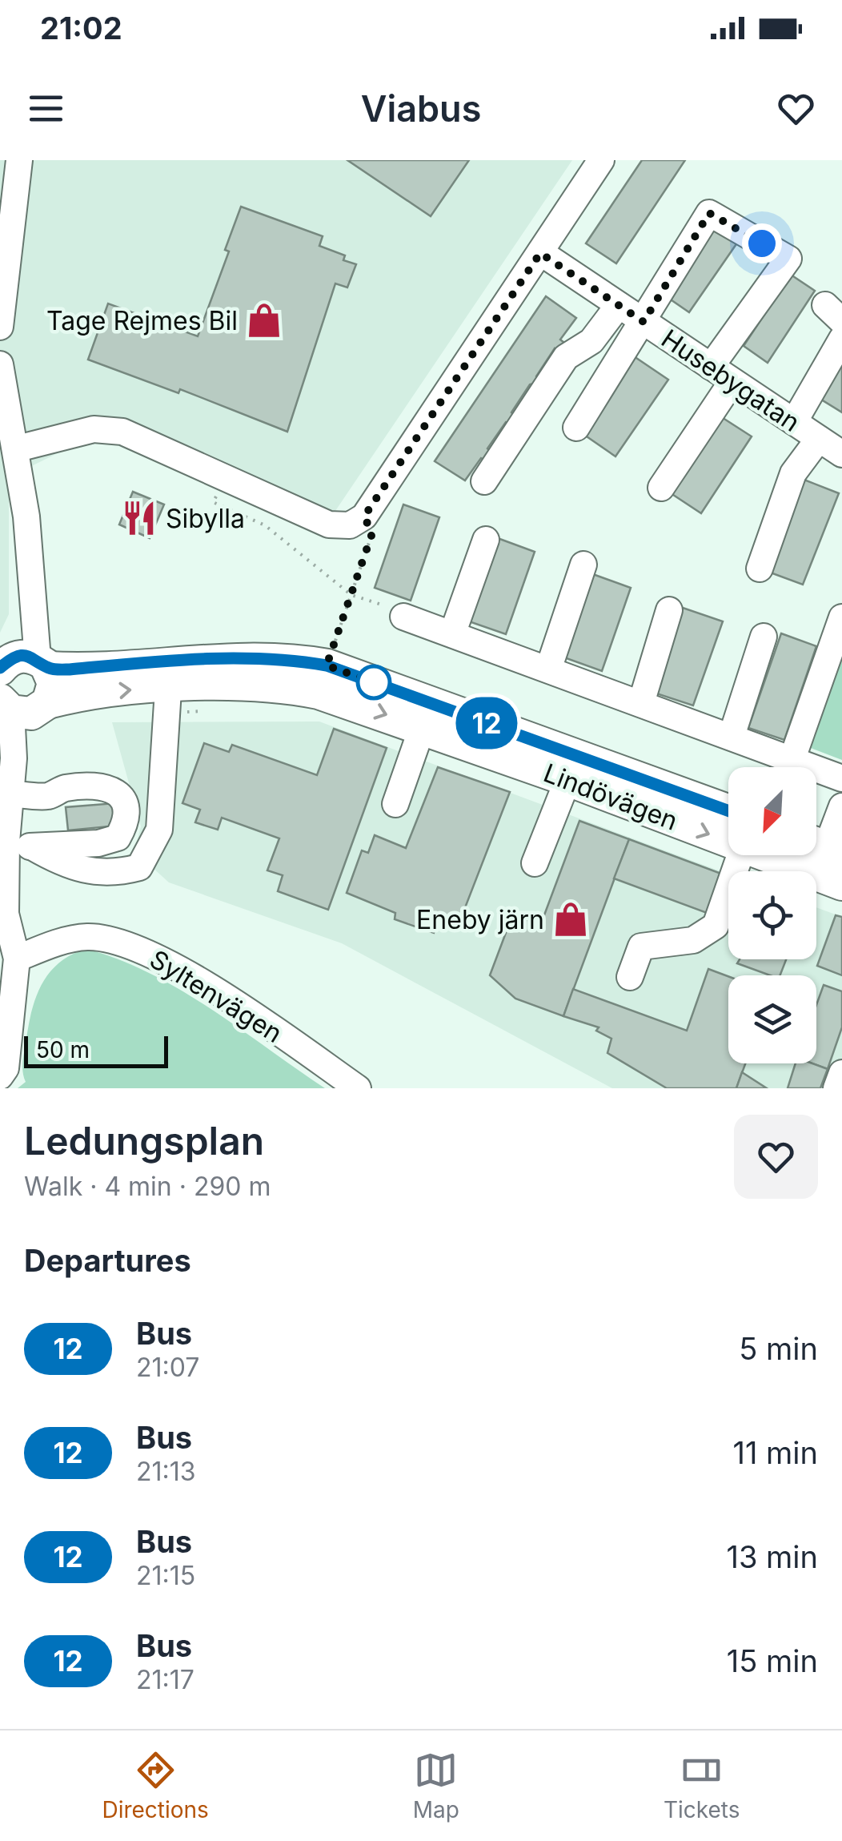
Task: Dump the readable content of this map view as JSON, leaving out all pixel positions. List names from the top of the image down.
{
  "streets": {
    "main road": ["Lindövägen"],
    "street": ["Husebygatan", "Syltenvägen"]
  },
  "places": {
    "shop": ["Tage Rejmes Bil", "Eneby järn"],
    "restaurant": ["Sibylla"]
  },
  "lines": ["bus line 12"],
  "scale_bar": "50 m",
  "north": "bottom left",
  "page": {
    "status": "21:02",
    "header": "Viabus",
    "on_map": "12",
    "scale": "50 m",
    "heading": [
      ["Ledungsplan", "Walk · 4 min · 290 m"],
      "Departures"
    ],
    "list": [
      {
        "mark": "12",
        "name": "Bus",
        "note": "21:07",
        "value": "5 min"
      },
      {
        "mark": "12",
        "name": "Bus",
        "note": "21:13",
        "value": "11 min"
      },
      {
        "mark": "12",
        "name": "Bus",
        "note": "21:15",
        "value": "13 min"
      },
      {
        "mark": "12",
        "name": "Bus",
        "note": "21:17",
        "value": "15 min"
      }
    ],
    "tabs": ["Directions", "Map", "Tickets"]
  }
}
